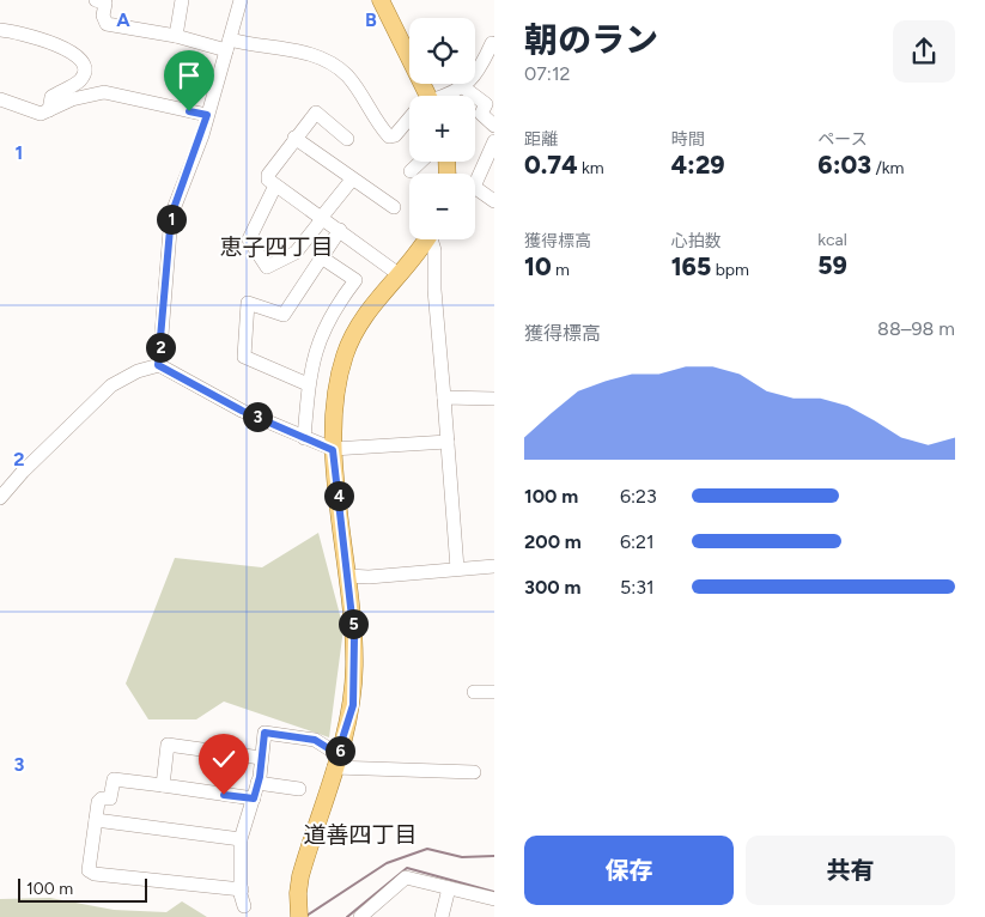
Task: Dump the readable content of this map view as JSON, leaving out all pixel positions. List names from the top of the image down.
{
  "districts": ["恵子四丁目", "道善四丁目"],
  "scale_bar": "100 m",
  "page": {
    "heading": ["朝のラン", "07:12"],
    "map_buttons": ["+", "−"],
    "stats": [
      ["距離", "0.74 km"],
      ["時間", "4:29"],
      ["ペース", "6:03 /km"],
      ["獲得標高", "10 m"],
      ["心拍数", "165 bpm"],
      ["kcal", "59"]
    ],
    "pins": [
      "1",
      "2",
      "3",
      "4",
      "5",
      "6"
    ],
    "chart": ["獲得標高", "88–98 m"],
    "list": [
      {
        "name": "100 m",
        "note": "6:23"
      },
      {
        "name": "200 m",
        "note": "6:21"
      },
      {
        "name": "300 m",
        "note": "5:31"
      }
    ],
    "buttons": ["保存", "共有"],
    "scale": "100 m"
  },
  "grid": {
    "columns": ["A", "B"],
    "rows": ["1", "2", "3"]
  }
}
